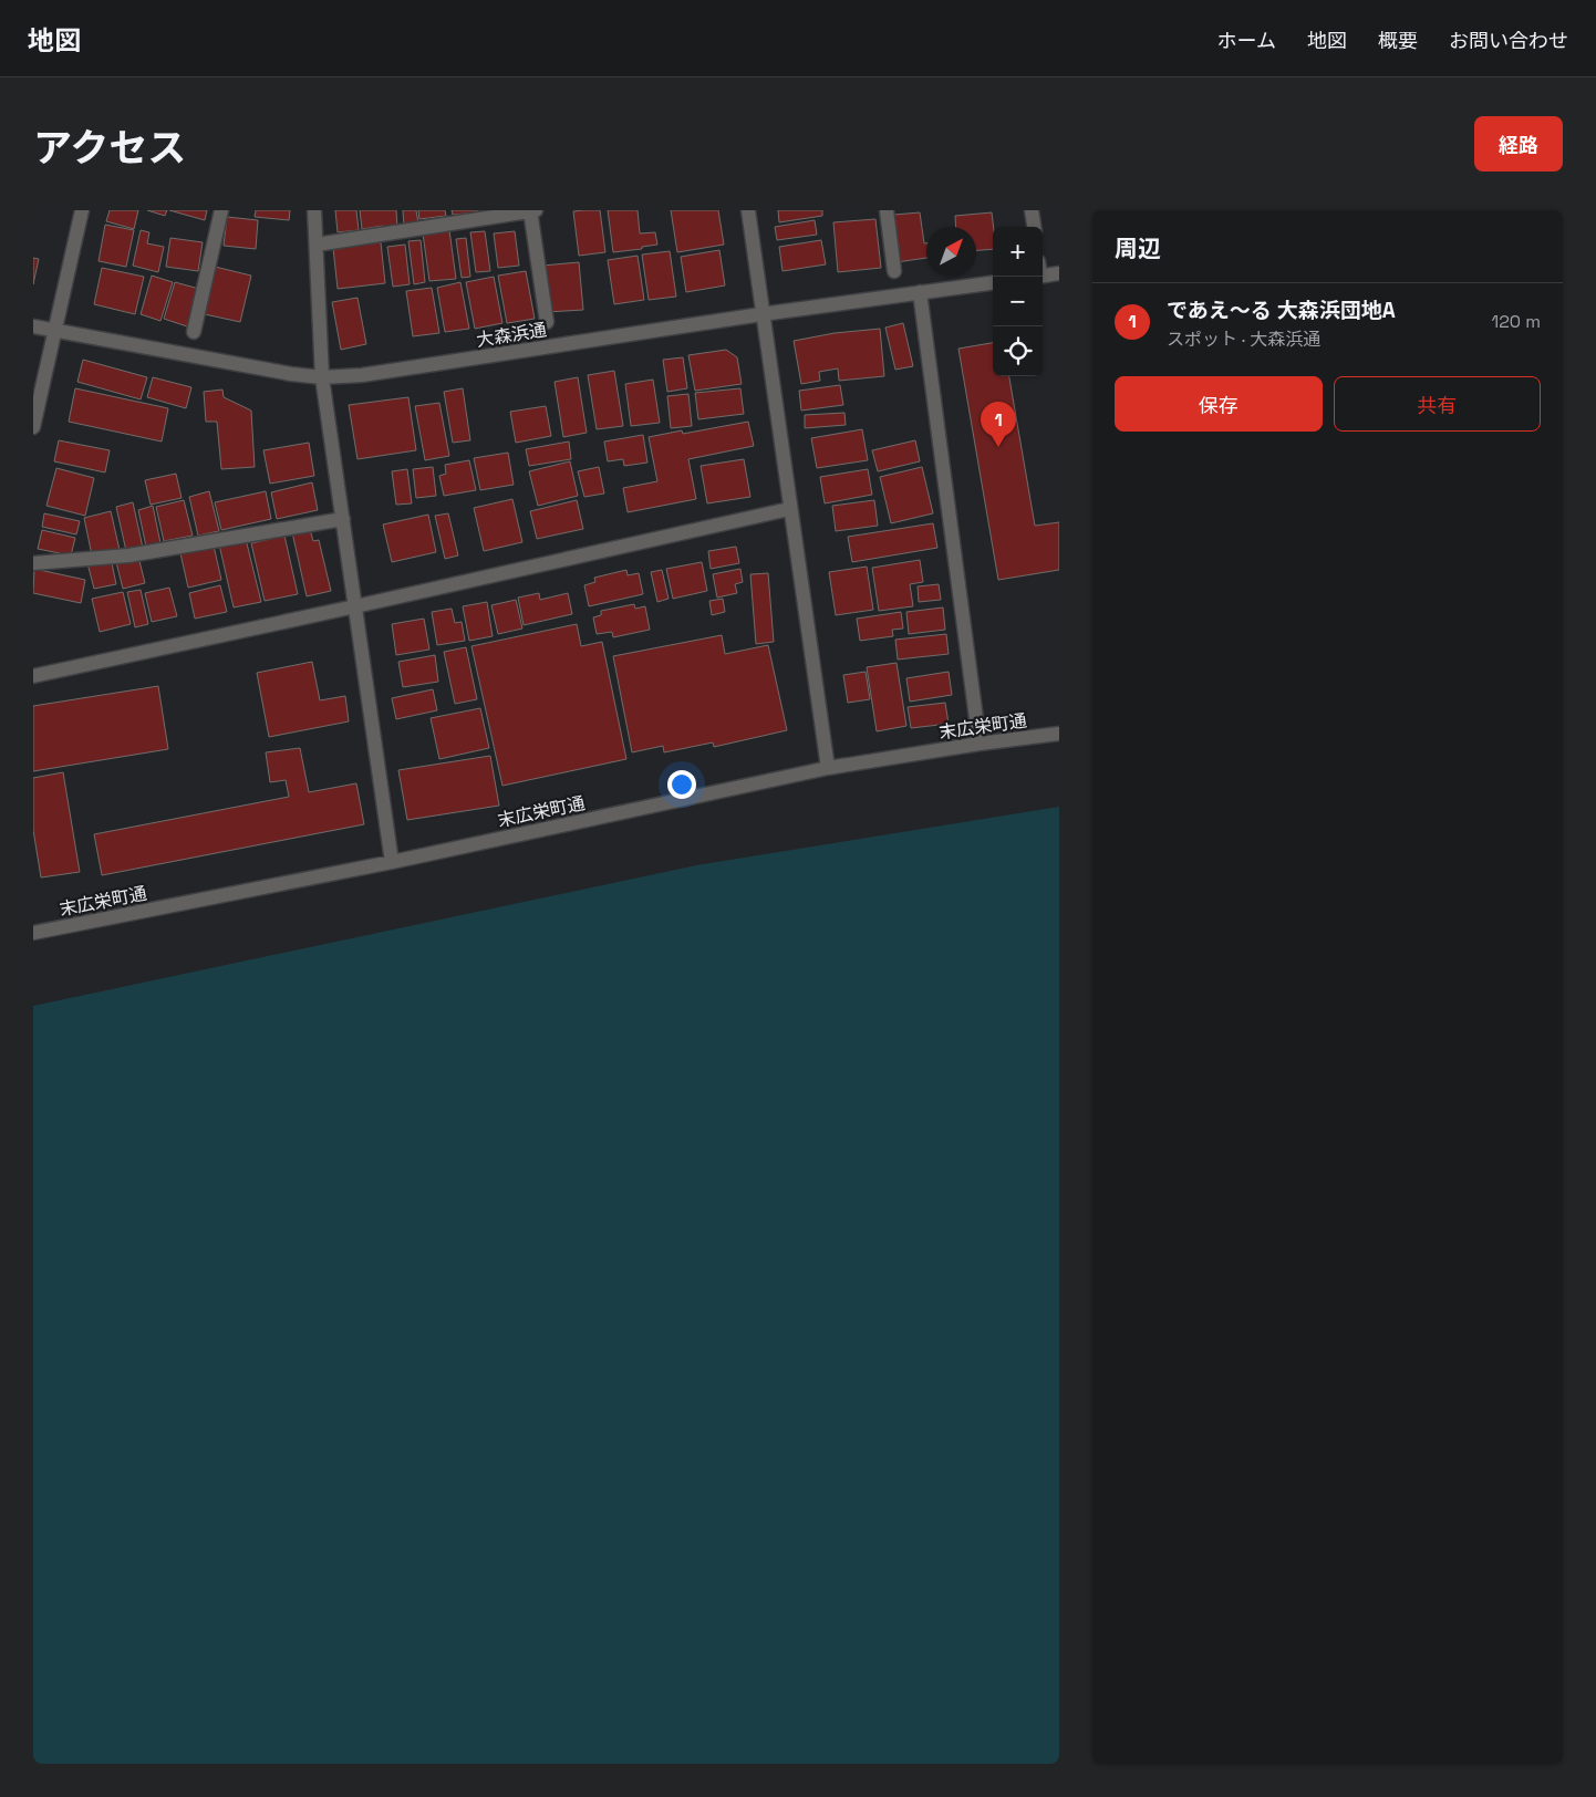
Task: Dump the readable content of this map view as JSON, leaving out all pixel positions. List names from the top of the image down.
{
  "streets": {
    "street": ["大森浜通", "末広栄町通"]
  },
  "north": "top right",
  "page": {
    "header": "地図",
    "nav": [
      "ホーム",
      "地図",
      "概要",
      "お問い合わせ"
    ],
    "title": "アクセス",
    "buttons": [
      "経路",
      ["保存", "共有"]
    ],
    "heading": "周辺",
    "map_buttons": ["+", "−"],
    "list": [
      {
        "mark": "1",
        "name": "であえ～る 大森浜団地A",
        "note": "スポット · 大森浜通",
        "value": "120 m"
      }
    ],
    "pins": "1"
  }
}
